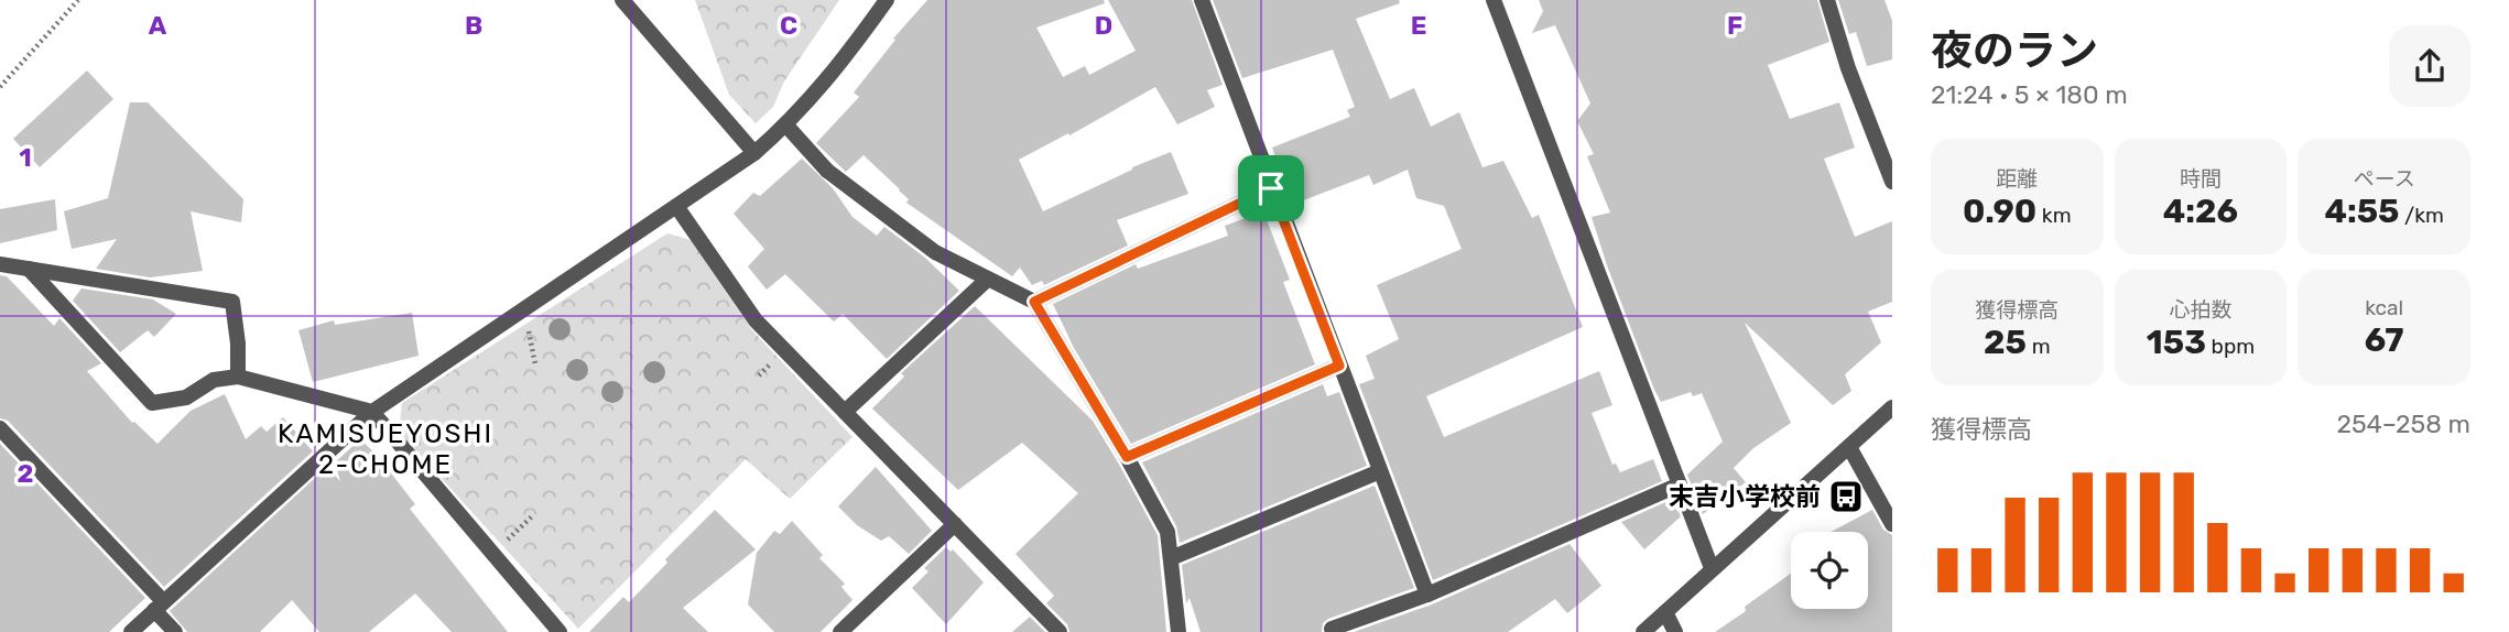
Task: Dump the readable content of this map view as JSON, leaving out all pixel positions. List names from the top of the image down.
{
  "districts": ["KAMISUEYOSHI 2-CHOME"],
  "places": {
    "bus stop": ["末吉小学校前"]
  },
  "page": {
    "heading": ["夜のラン", "21:24 · 5 × 180 m"],
    "stats": [
      ["距離", "0.90 km"],
      ["時間", "4:26"],
      ["ペース", "4:55 /km"],
      ["獲得標高", "25 m"],
      ["心拍数", "153 bpm"],
      ["kcal", "67"]
    ],
    "chart": ["獲得標高", "254–258 m"]
  },
  "grid": {
    "columns": [
      "A",
      "B",
      "C",
      "D",
      "E",
      "F"
    ],
    "rows": ["1", "2"]
  }
}
